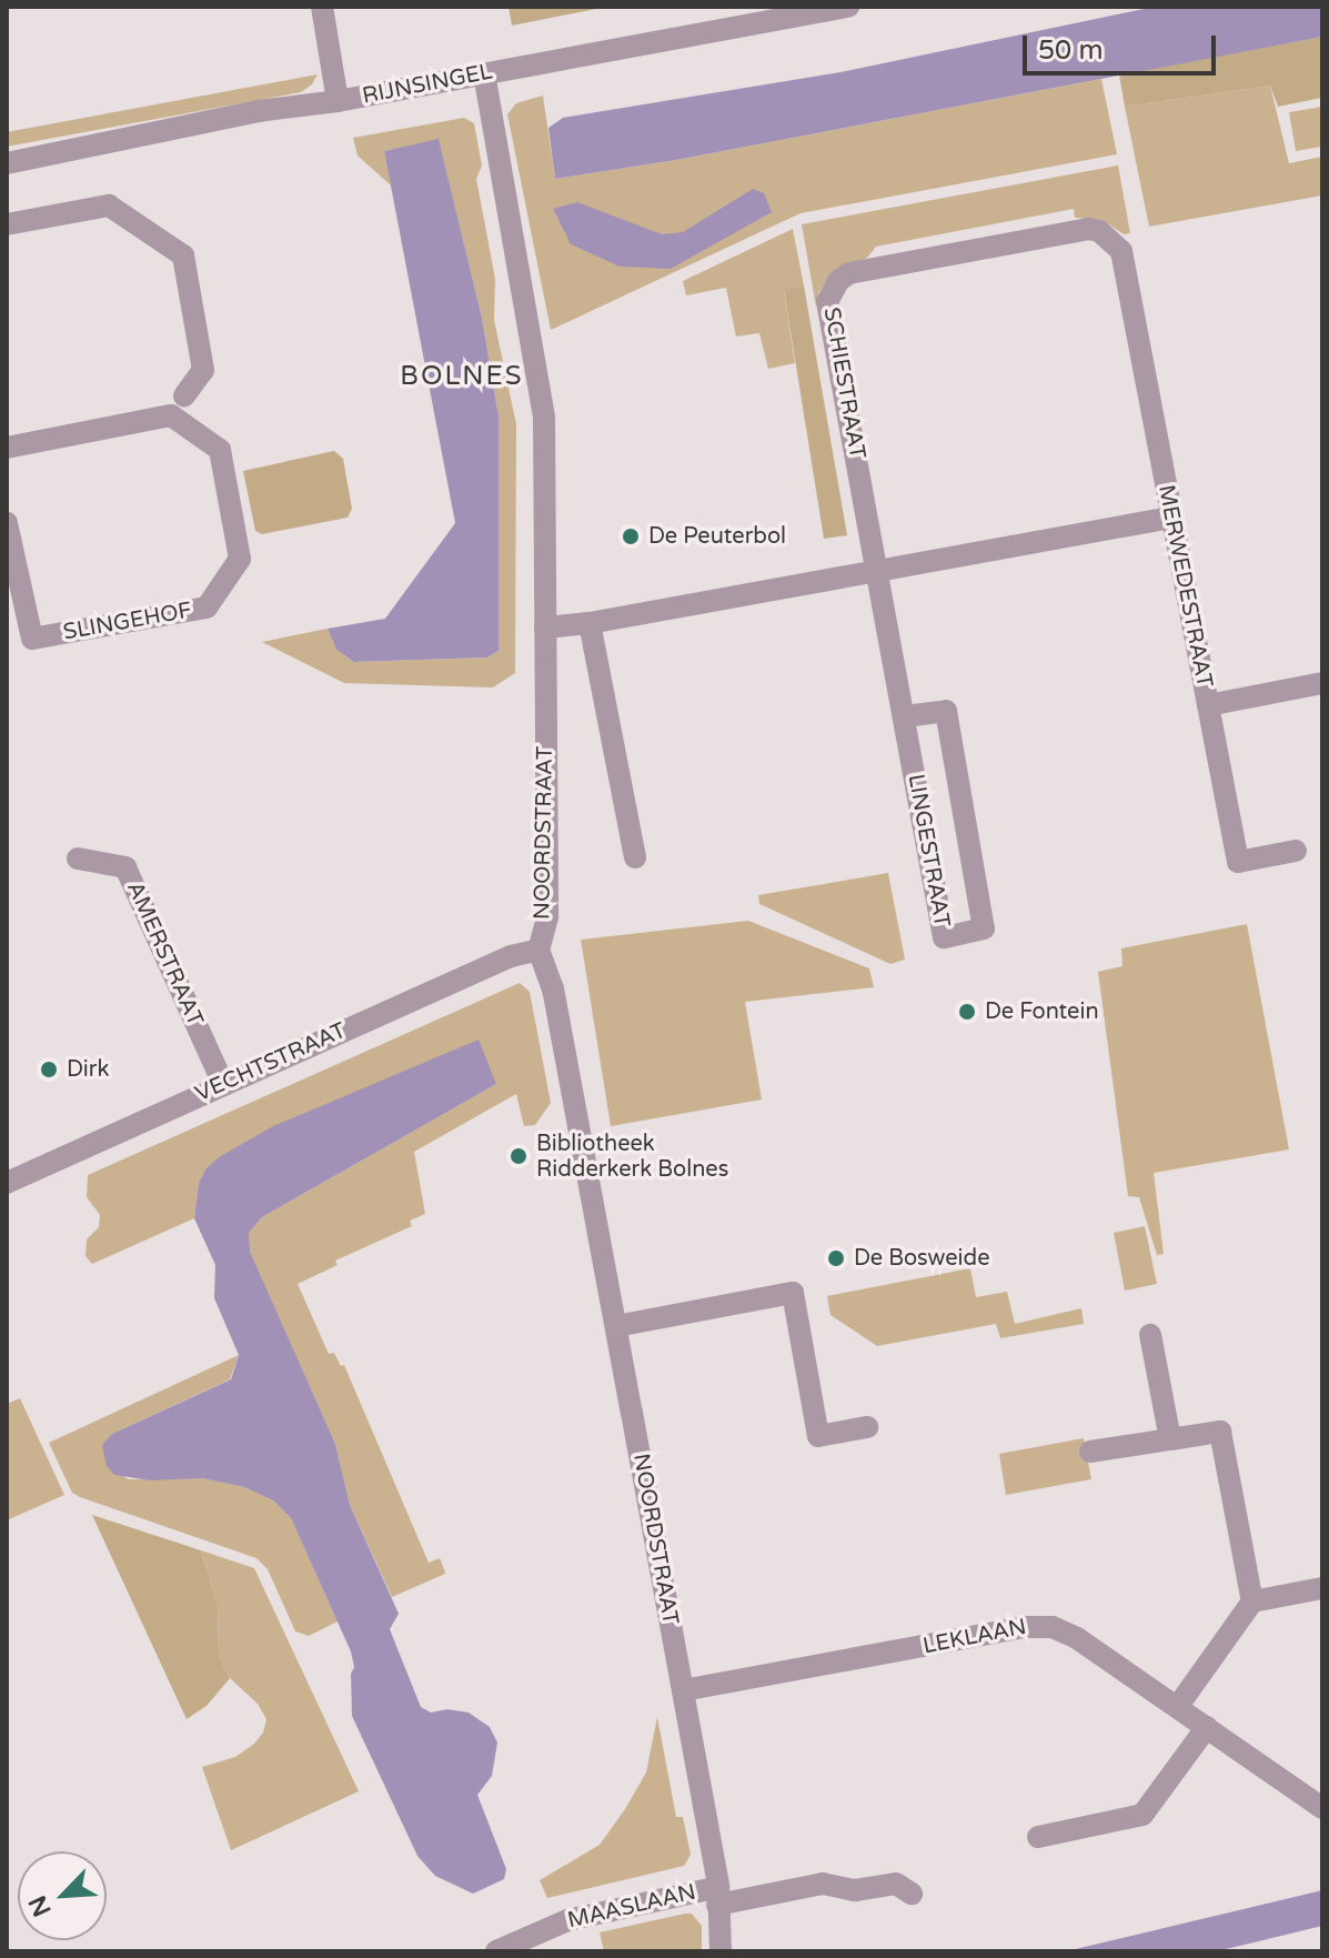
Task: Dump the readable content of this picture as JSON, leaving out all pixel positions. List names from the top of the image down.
{
  "streets": {
    "street": [
      "RIJNSINGEL",
      "SCHIESTRAAT",
      "MERWEDESTRAAT",
      "SLINGEHOF",
      "NOORDSTRAAT",
      "LINGESTRAAT",
      "AMERSTRAAT",
      "VECHTSTRAAT",
      "LEKLAAN",
      "MAASLAAN"
    ]
  },
  "crossings": [
    ["RIJNSINGEL", "NOORDSTRAAT"],
    ["SCHIESTRAAT", "MERWEDESTRAAT"],
    ["SCHIESTRAAT", "LINGESTRAAT"],
    ["NOORDSTRAAT", "VECHTSTRAAT"],
    ["NOORDSTRAAT", "LEKLAAN"],
    ["NOORDSTRAAT", "MAASLAAN"],
    ["AMERSTRAAT", "VECHTSTRAAT"]
  ],
  "districts": ["BOLNES"],
  "places": [
    "De Peuterbol",
    "De Fontein",
    "Dirk",
    "Bibliotheek Ridderkerk Bolnes",
    "De Bosweide"
  ],
  "scale_bar": "50 m",
  "north": "bottom left"
}
